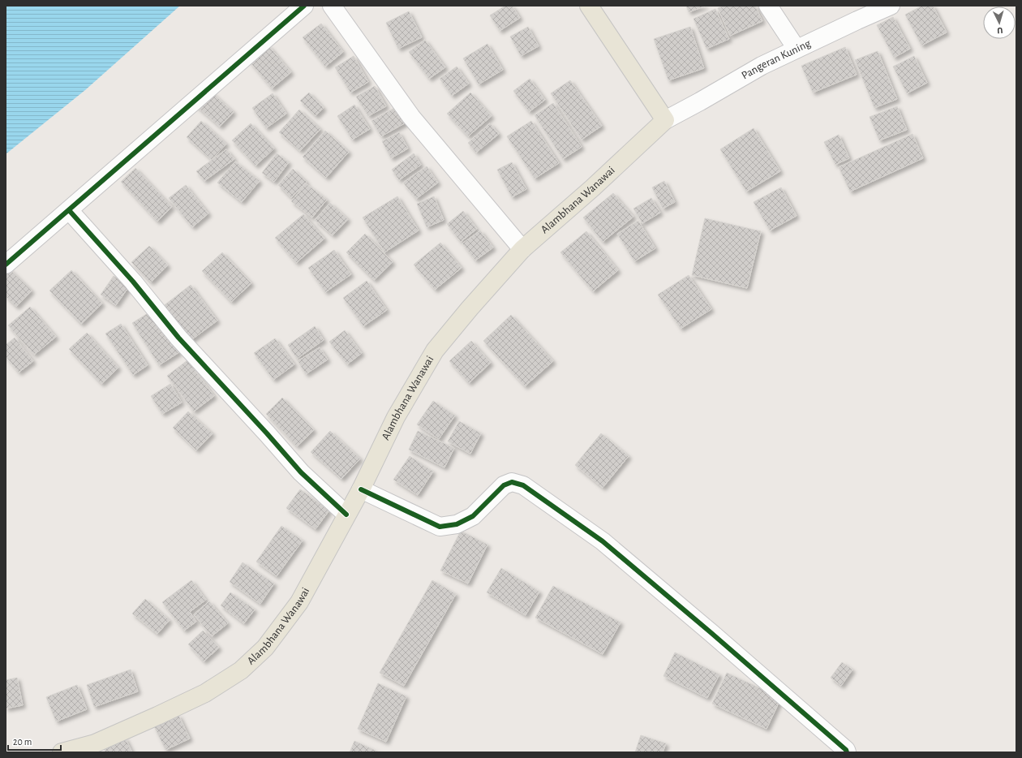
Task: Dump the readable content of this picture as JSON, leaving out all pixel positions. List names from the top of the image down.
{
  "streets": {
    "main road": ["Alambhana Wanawai"],
    "street": ["Pangeran Kuning"]
  },
  "crossings": [
    ["Pangeran Kuning", "Alambhana Wanawai"]
  ],
  "scale_bar": "20 m",
  "north": "bottom"
}
